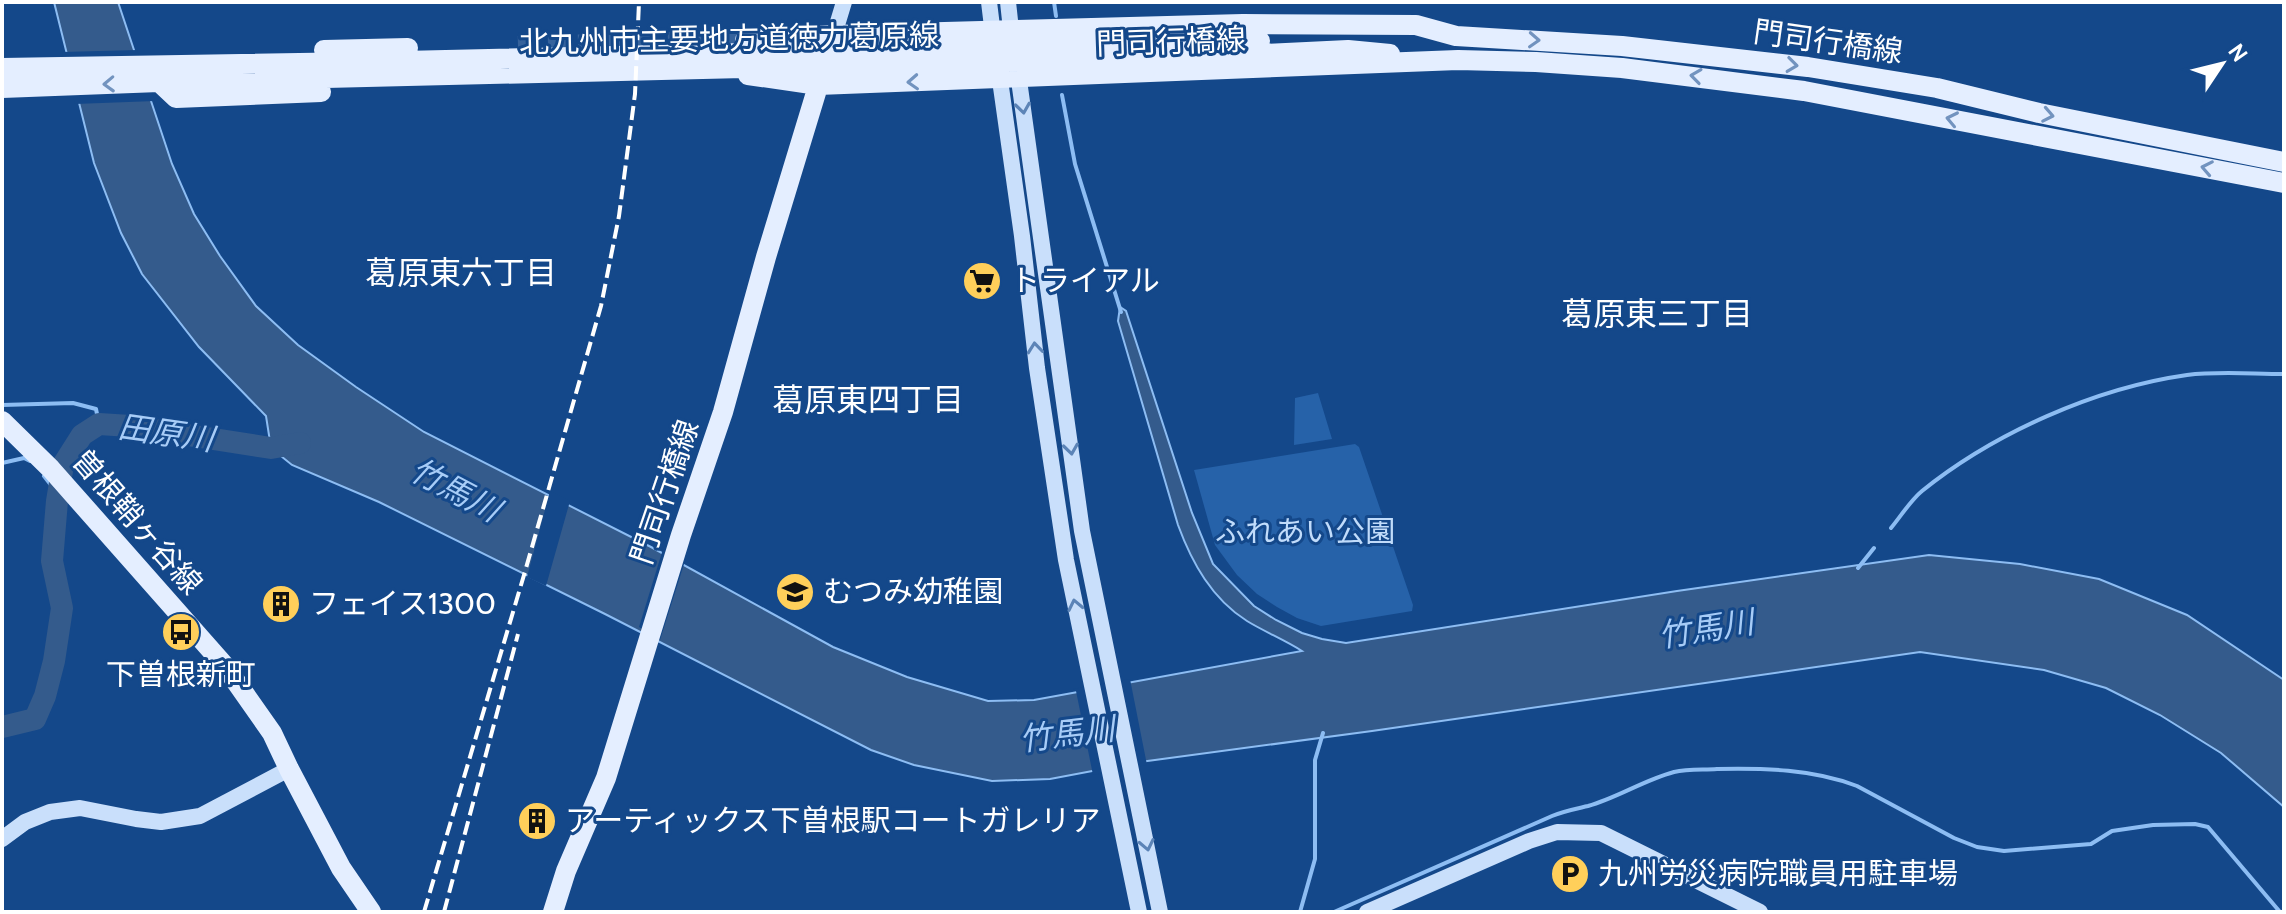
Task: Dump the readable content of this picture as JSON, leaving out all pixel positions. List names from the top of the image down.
{
  "streets": {
    "main road": ["北九州市主要地方道徳力葛原線", "門司行橋線", "曽根鞘ヶ谷線"]
  },
  "crossings": [
    ["北九州市主要地方道徳力葛原線", "門司行橋線"]
  ],
  "districts": ["葛原東六丁目", "葛原東三丁目", "葛原東四丁目"],
  "water": ["田原川", "竹馬川"],
  "parks": ["ふれあい公園"],
  "places": {
    "supermarket": ["トライアル"],
    "school or university": ["むつみ幼稚園"],
    "building": ["フェイス1300", "アーティックス下曽根駅コートガレリア"],
    "bus stop": ["下曽根新町"],
    "parking": ["九州労災病院職員用駐車場"]
  },
  "north": "top right"
}
